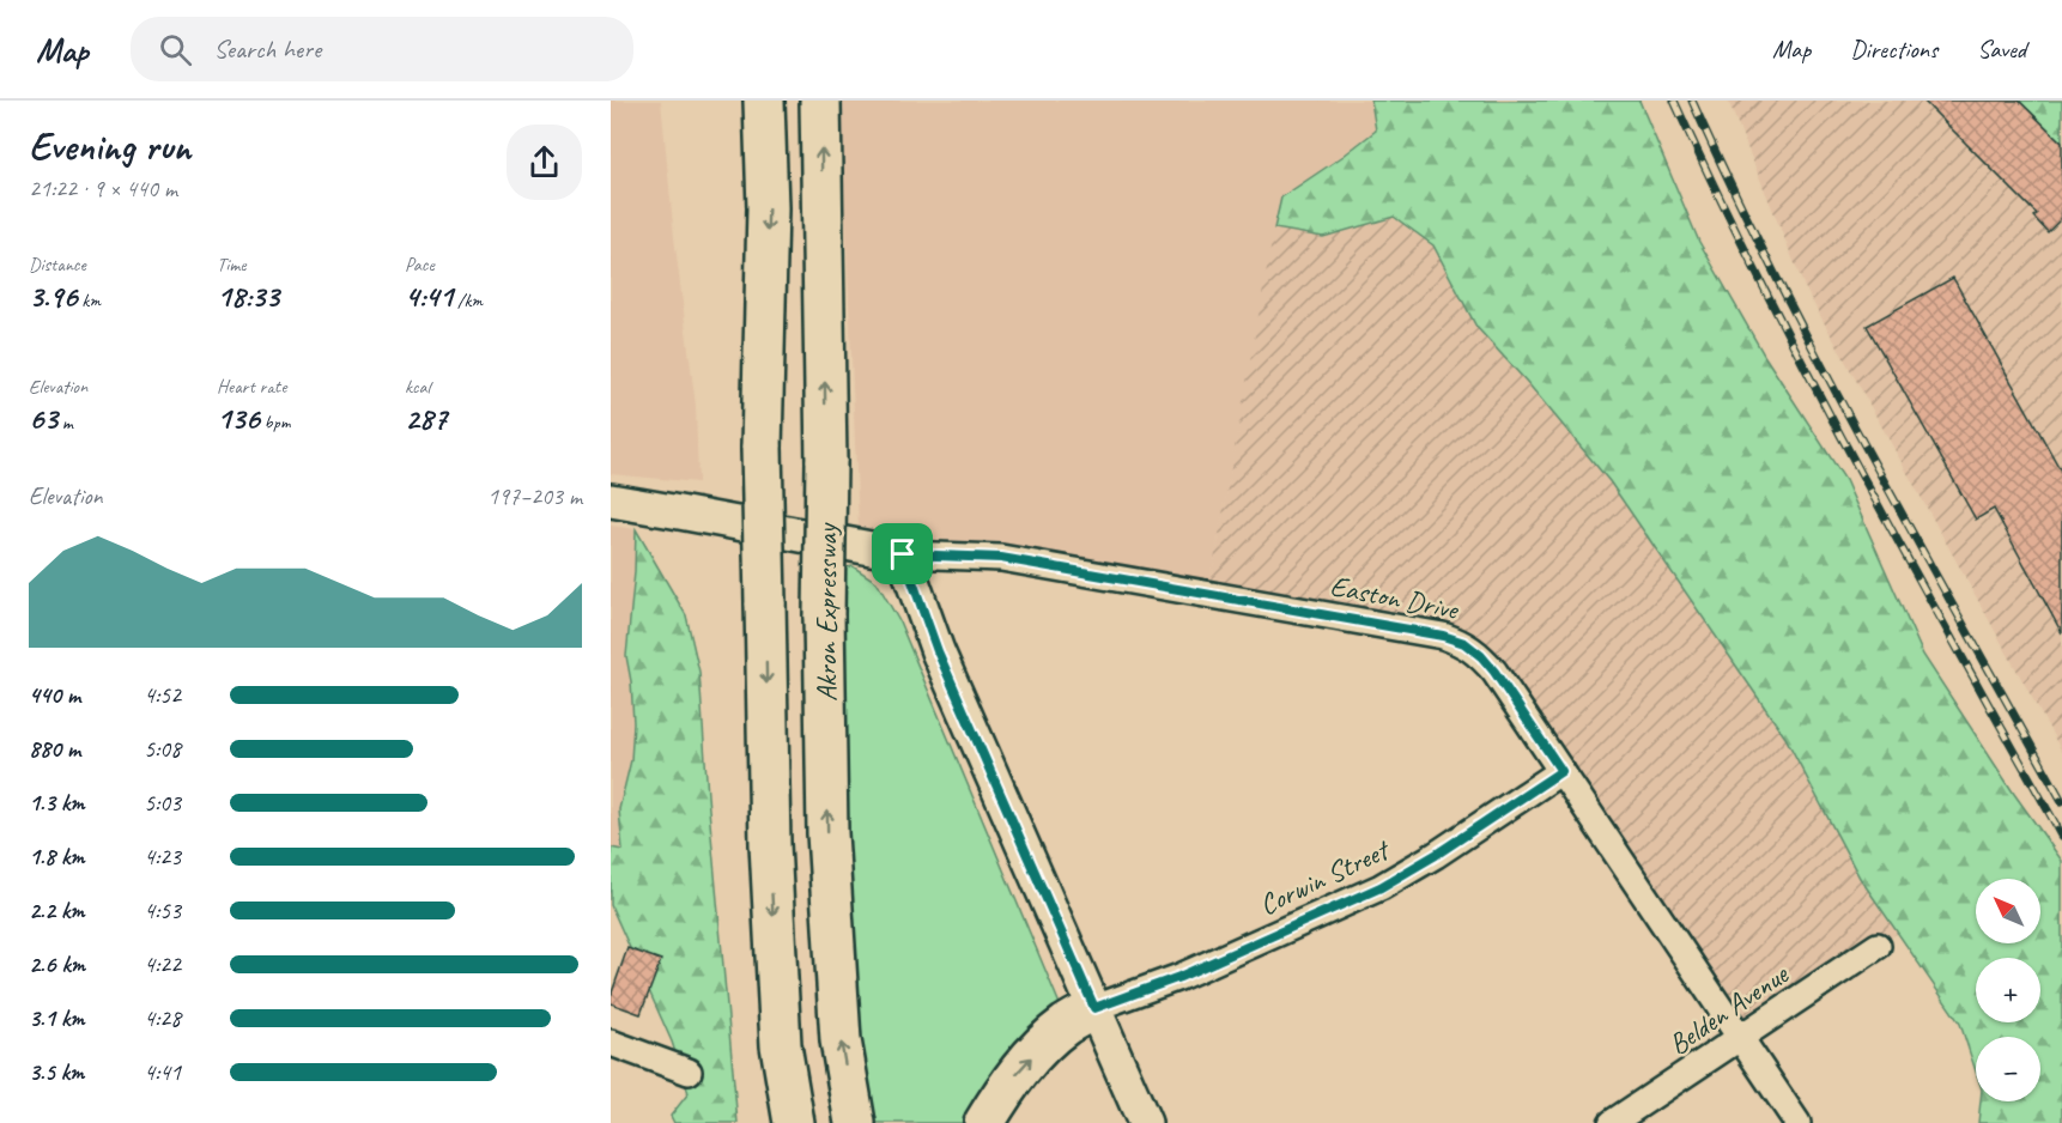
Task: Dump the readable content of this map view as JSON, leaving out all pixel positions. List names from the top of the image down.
{
  "streets": {
    "highway": ["Akron Expressway"],
    "street": ["Easton Drive", "Corwin Street", "Belden Avenue"]
  },
  "crossings": [
    ["Easton Drive", "Corwin Street"],
    ["Easton Drive", "Belden Avenue"]
  ],
  "north": "top left",
  "page": {
    "header": "Map",
    "search": "Search here",
    "nav": ["Map", "Directions", "Saved"],
    "heading": ["Evening run", "21:22 · 9 × 440 m"],
    "stats": [
      ["Distance", "3.96 km"],
      ["Time", "18:33"],
      ["Pace", "4:41 /km"],
      ["Elevation", "63 m"],
      ["Heart rate", "136 bpm"],
      ["kcal", "287"]
    ],
    "chart": ["Elevation", "197–203 m"],
    "list": [
      {
        "name": "440 m",
        "note": "4:52"
      },
      {
        "name": "880 m",
        "note": "5:08"
      },
      {
        "name": "1.3 km",
        "note": "5:03"
      },
      {
        "name": "1.8 km",
        "note": "4:23"
      },
      {
        "name": "2.2 km",
        "note": "4:53"
      },
      {
        "name": "2.6 km",
        "note": "4:22"
      },
      {
        "name": "3.1 km",
        "note": "4:28"
      },
      {
        "name": "3.5 km",
        "note": "4:41"
      }
    ],
    "map_buttons": ["+", "−"]
  }
}
